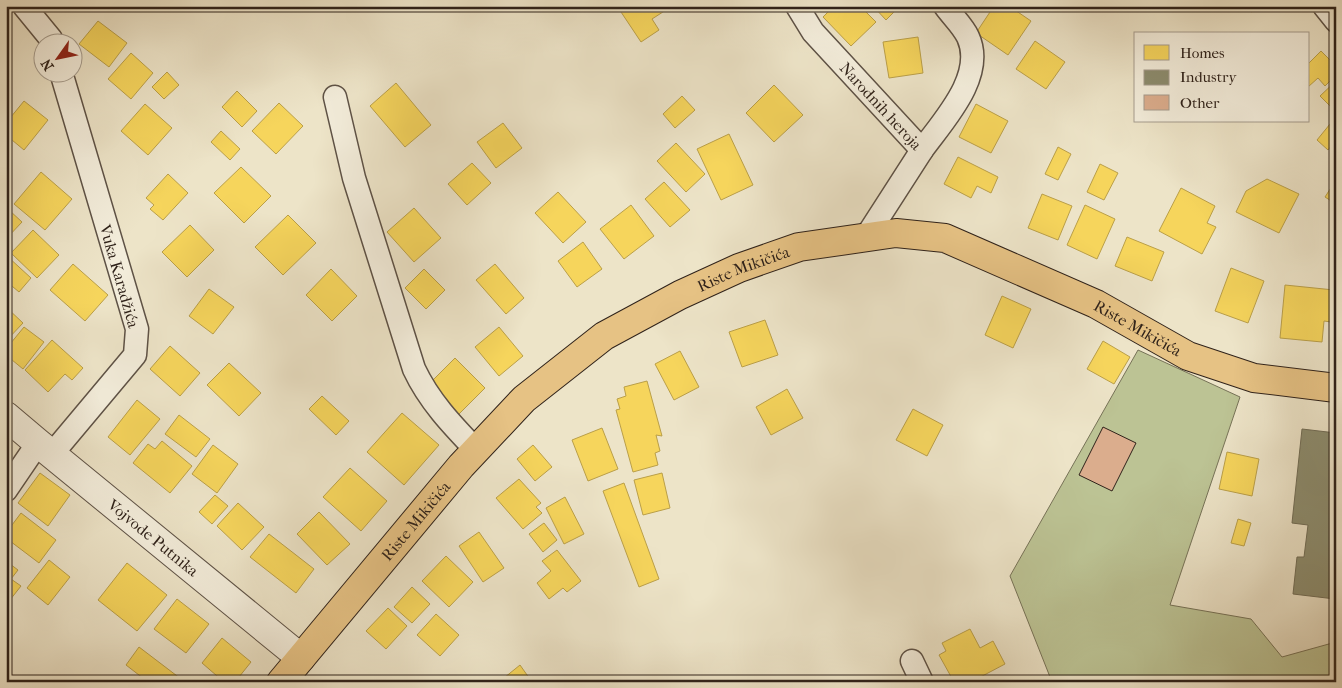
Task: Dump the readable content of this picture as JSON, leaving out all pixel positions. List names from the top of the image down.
{
  "streets": {
    "main road": ["Riste Mikičića"],
    "street": ["Narodnih heroja", "Vuka Karadžića", "Vojvode Putnika"]
  },
  "crossings": [
    ["Narodnih heroja", "Riste Mikičića"],
    ["Riste Mikičića", "Vojvode Putnika"],
    ["Vuka Karadžića", "Vojvode Putnika"]
  ],
  "legend": ["Homes", "Industry", "Other"],
  "north": "bottom left"
}
